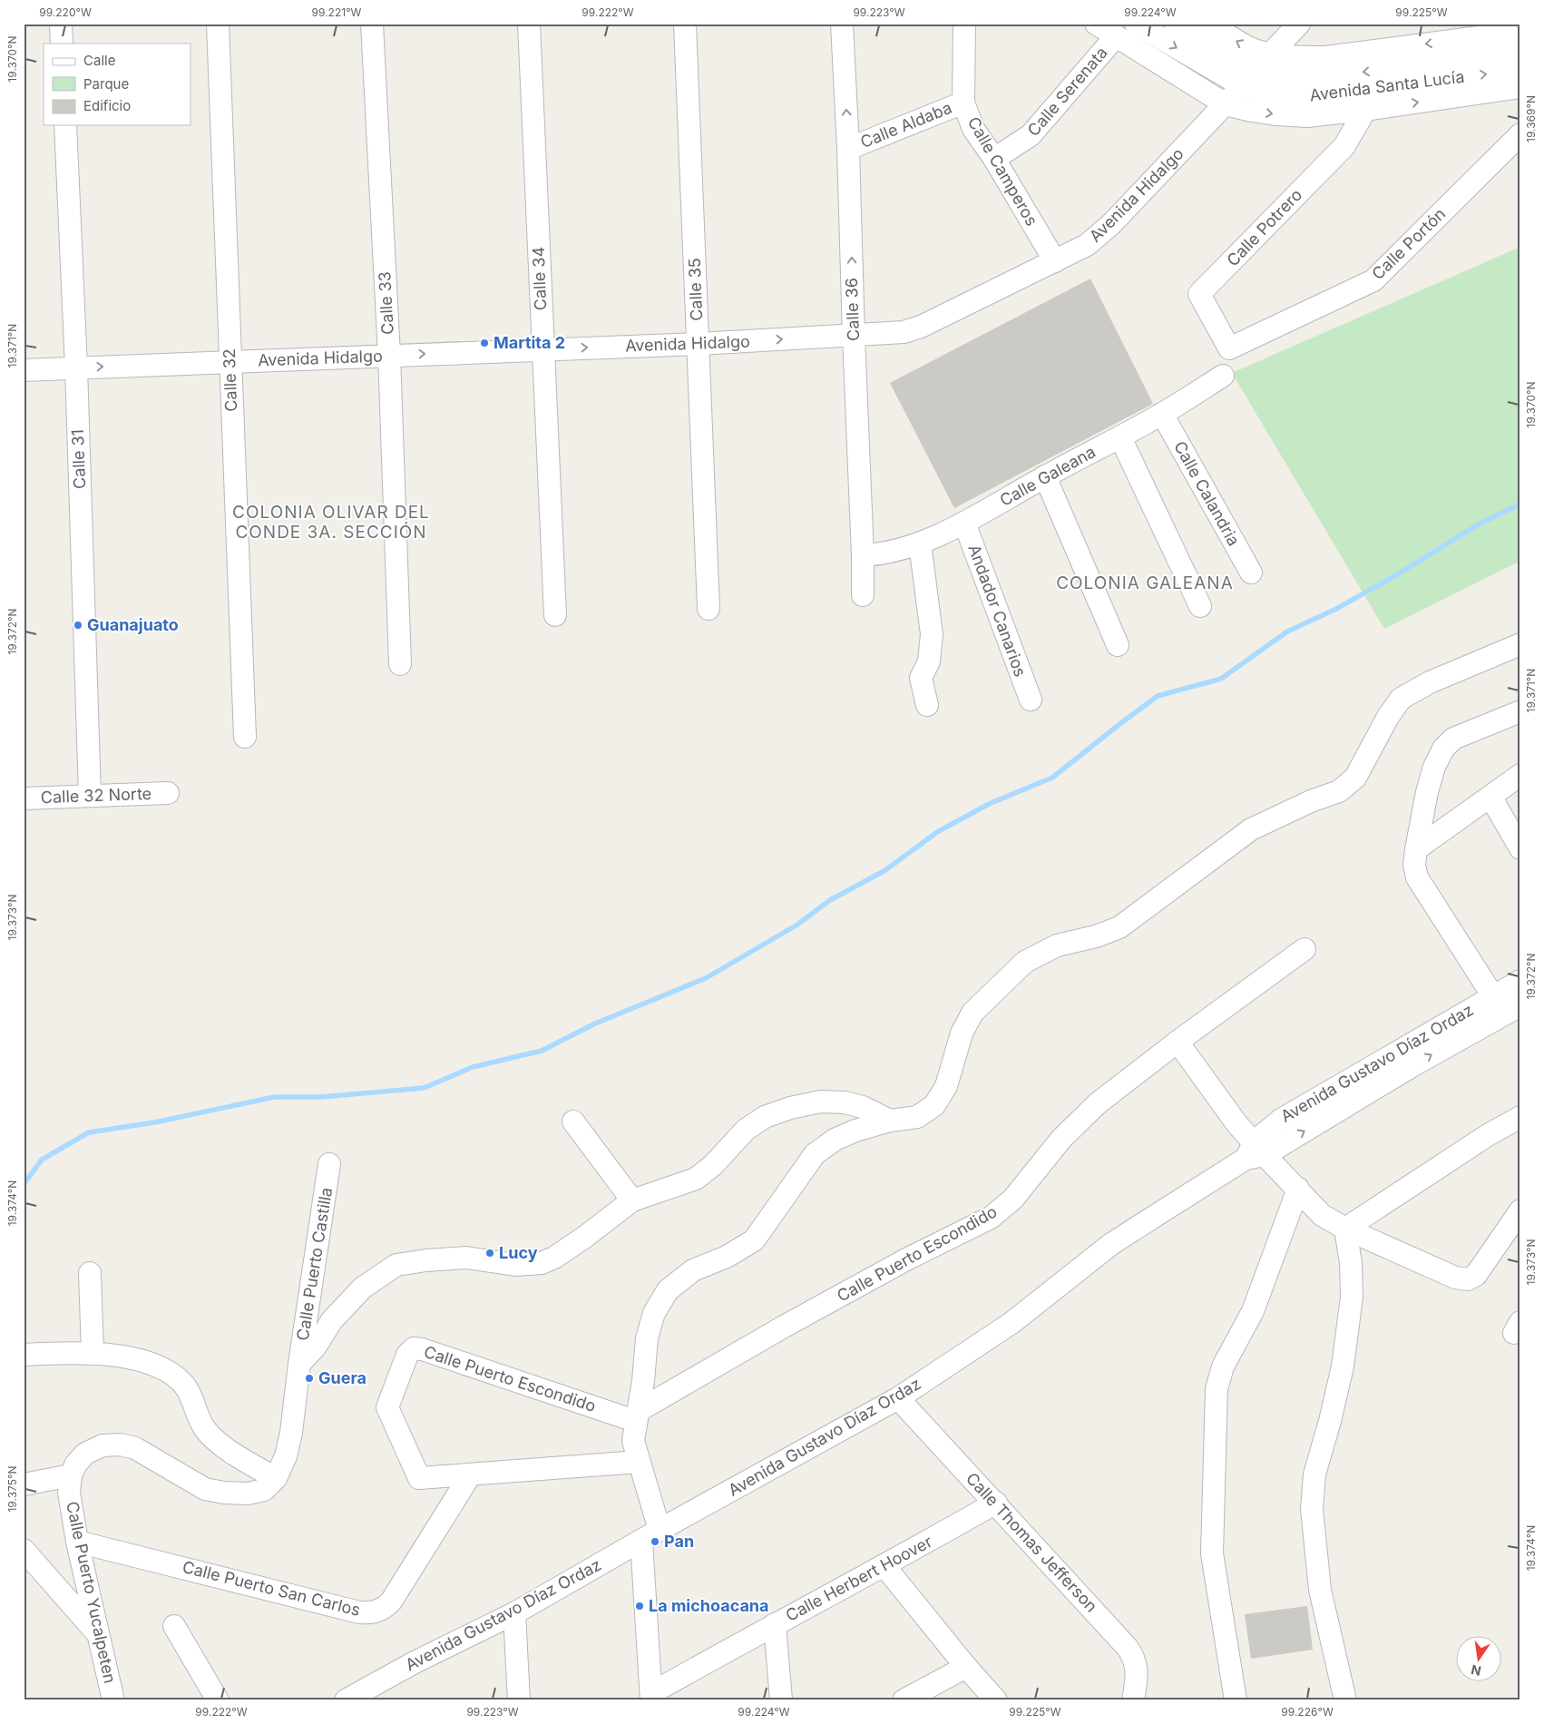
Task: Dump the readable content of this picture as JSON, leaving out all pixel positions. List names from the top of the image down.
{
  "streets": {
    "street": [
      "Avenida Santa Lucía",
      "Calle Serenata",
      "Calle Aldaba",
      "Calle Camperos",
      "Avenida Hidalgo",
      "Calle Potrero",
      "Calle Portón",
      "Calle 34",
      "Calle 35",
      "Calle 33",
      "Calle 36",
      "Calle 32",
      "Calle 31",
      "Calle Galeana",
      "Calle Calandria",
      "Andador Canarios",
      "Calle 32 Norte",
      "Avenida Gustavo Díaz Ordaz",
      "Calle Puerto Escondido",
      "Calle Puerto Castilla",
      "Calle Thomas Jefferson",
      "Calle Herbert Hoover",
      "Calle Puerto San Carlos",
      "Calle Puerto Yucalpeten"
    ]
  },
  "crossings": [
    ["Avenida Santa Lucía", "Calle Serenata"],
    ["Avenida Santa Lucía", "Avenida Hidalgo"],
    ["Avenida Santa Lucía", "Calle Potrero"],
    ["Calle Serenata", "Calle Camperos"],
    ["Calle Aldaba", "Calle Camperos"],
    ["Calle Aldaba", "Calle 36"],
    ["Calle Camperos", "Avenida Hidalgo"],
    ["Avenida Hidalgo", "Calle 34"],
    ["Avenida Hidalgo", "Calle 35"],
    ["Avenida Hidalgo", "Calle 33"],
    ["Avenida Hidalgo", "Calle 36"],
    ["Avenida Hidalgo", "Calle 32"],
    ["Avenida Hidalgo", "Calle 31"],
    ["Calle Potrero", "Calle Portón"],
    ["Calle 36", "Calle Galeana"],
    ["Calle 31", "Calle 32 Norte"],
    ["Calle Galeana", "Calle Calandria"],
    ["Calle Galeana", "Andador Canarios"],
    ["Avenida Gustavo Díaz Ordaz", "Calle Thomas Jefferson"],
    ["Calle Puerto Escondido", "Calle Puerto San Carlos"],
    ["Calle Puerto Castilla", "Calle Puerto Yucalpeten"],
    ["Calle Thomas Jefferson", "Calle Herbert Hoover"],
    ["Calle Puerto San Carlos", "Calle Puerto Yucalpeten"]
  ],
  "one_way": ["Avenida Hidalgo", "Calle 36"],
  "districts": ["COLONIA OLIVAR DEL CONDE 3A. SECCIÓN", "COLONIA GALEANA"],
  "places": [
    "Martita 2",
    "Guanajuato",
    "Lucy",
    "Guera",
    "Pan",
    "La michoacana"
  ],
  "legend": ["Calle", "Parque", "Edificio"],
  "north": "bottom",
  "coordinates": [
    "99.220°W",
    "99.221°W",
    "99.222°W",
    "99.223°W",
    "99.224°W",
    "99.225°W",
    "19.370°N",
    "19.369°N",
    "19.371°N",
    "19.372°N",
    "19.373°N",
    "19.374°N",
    "19.375°N",
    "99.226°W"
  ]
}
